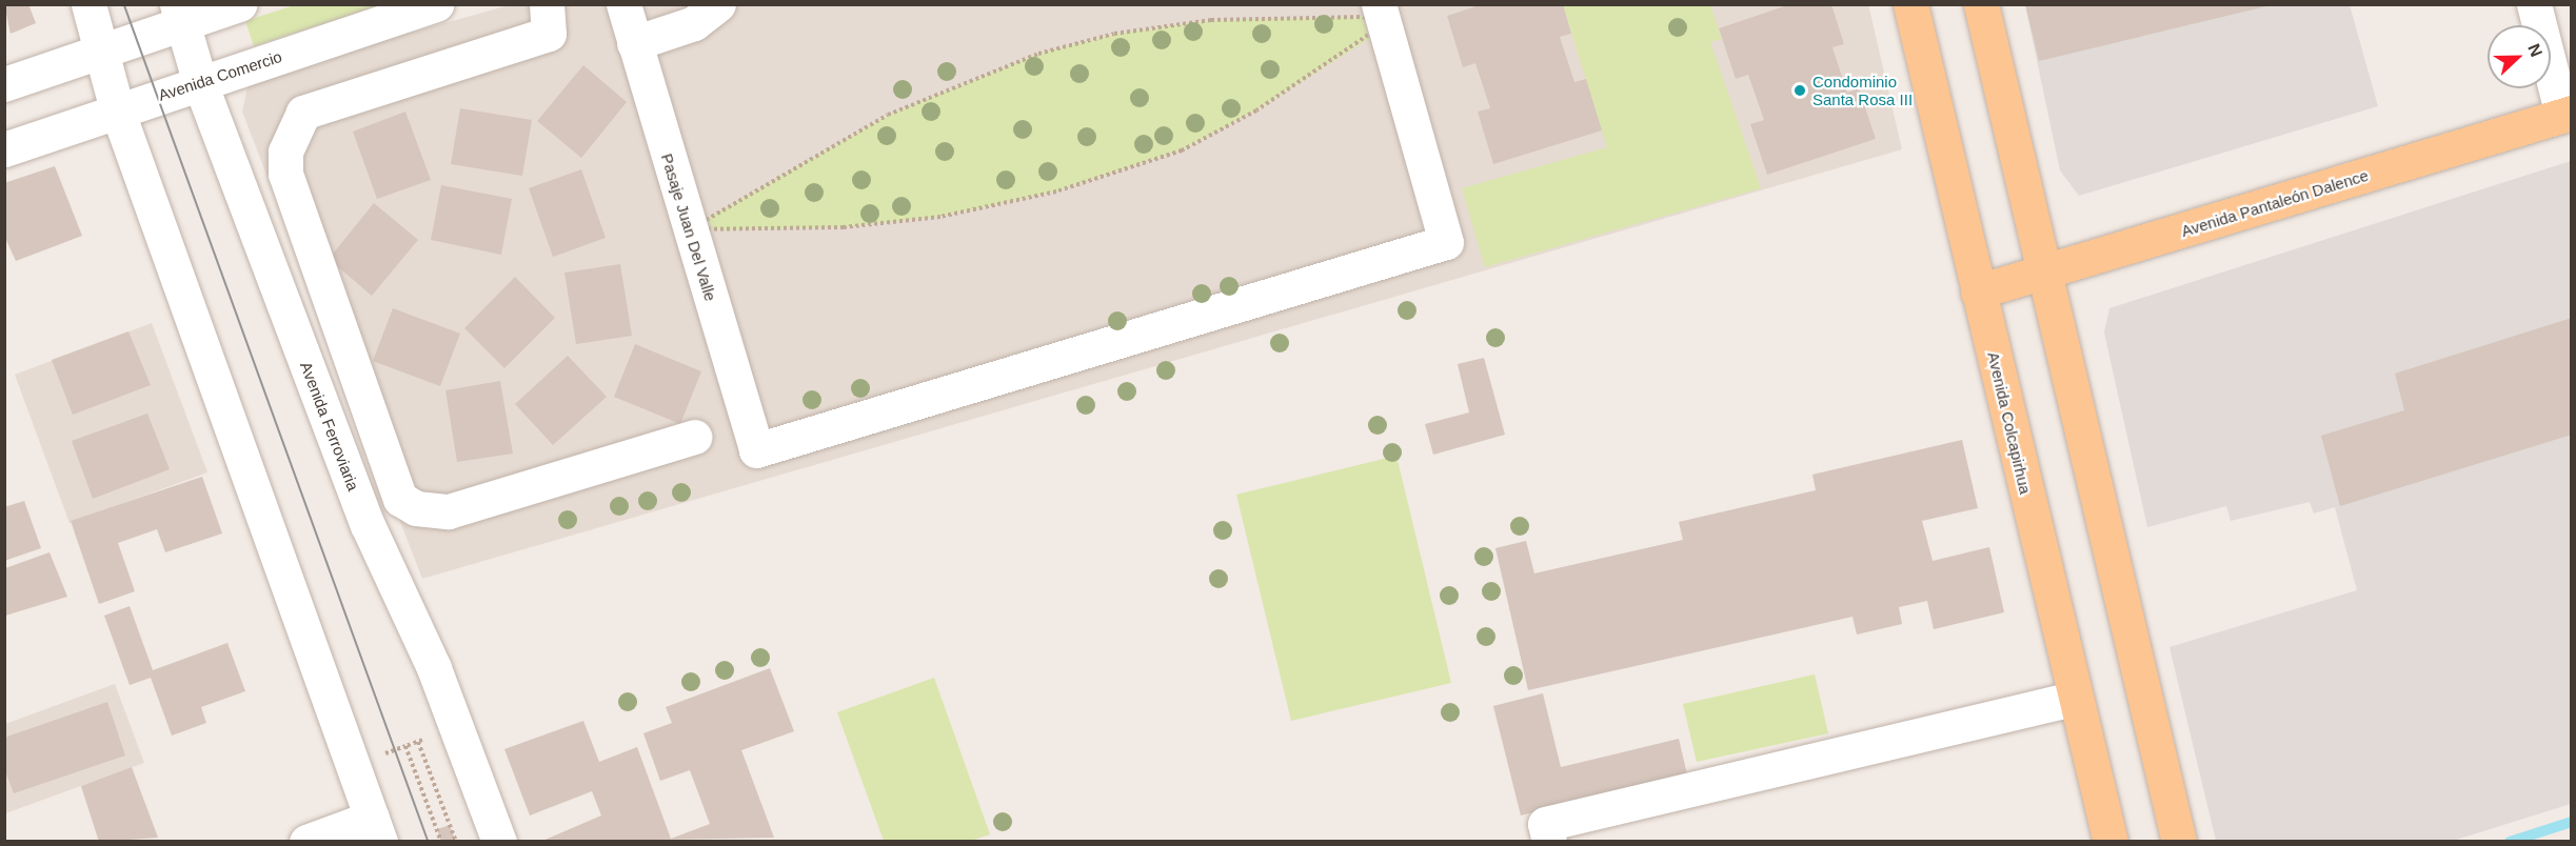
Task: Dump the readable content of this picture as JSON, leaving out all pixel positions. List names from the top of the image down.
{
  "streets": {
    "main road": ["Avenida Pantaleón Dalence", "Avenida Colcapirhua"],
    "street": ["Avenida Comercio", "Pasaje Juan Del Valle", "Avenida Ferroviaria"]
  },
  "crossings": [
    ["Avenida Comercio", "Avenida Ferroviaria"],
    ["Avenida Pantaleón Dalence", "Avenida Colcapirhua"]
  ],
  "places": ["Condominio Santa Rosa III"],
  "north": "right"
}
